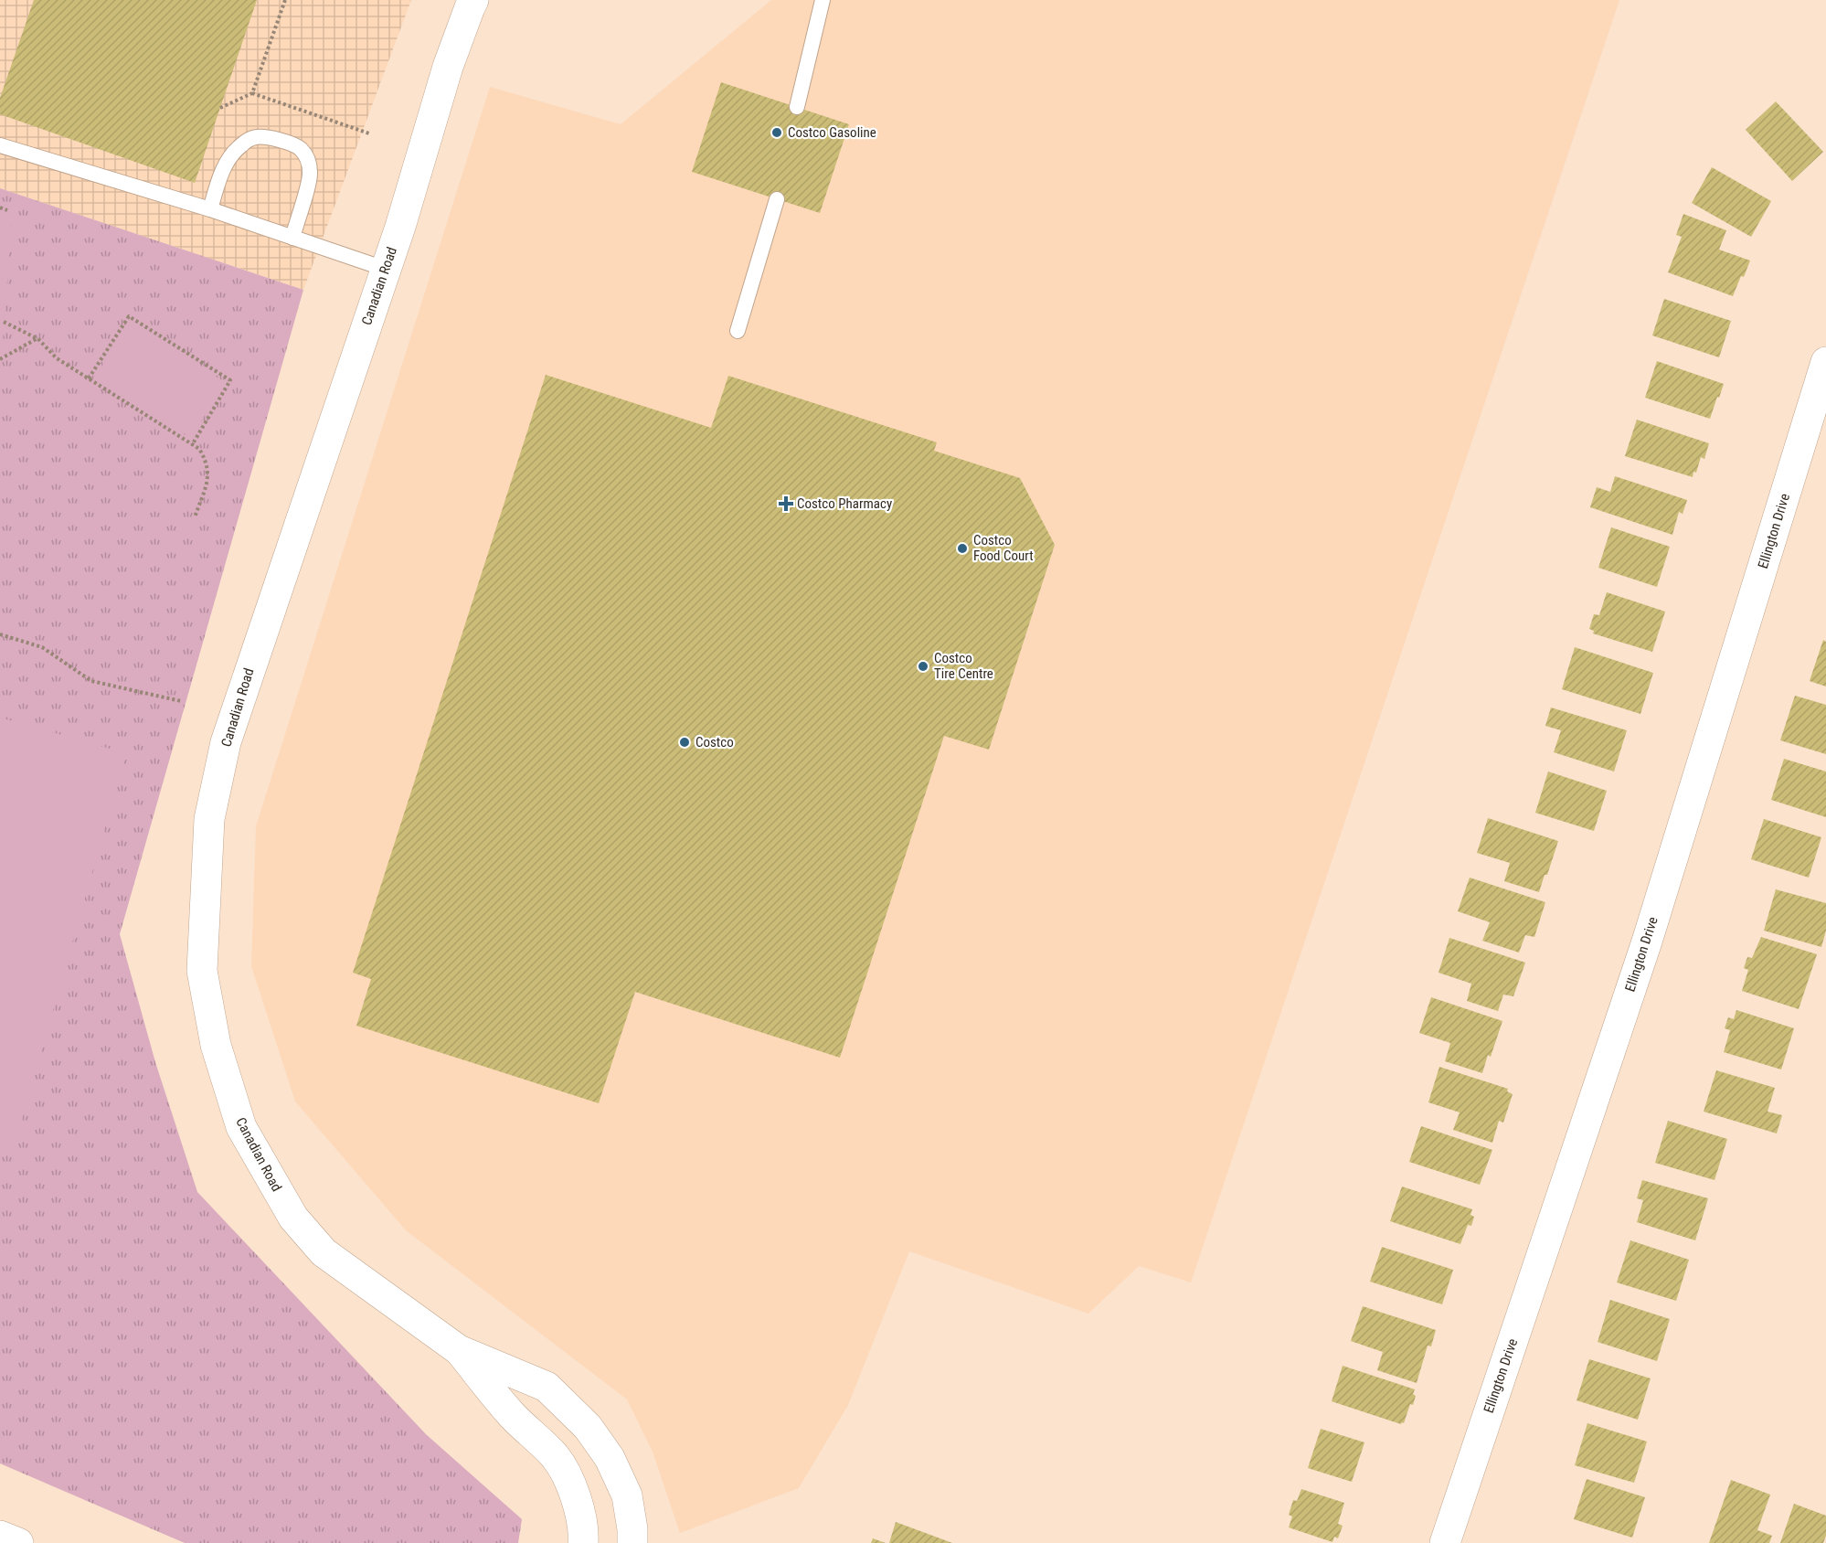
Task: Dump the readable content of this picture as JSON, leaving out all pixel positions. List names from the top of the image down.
{
  "streets": {
    "street": ["Canadian Road", "Ellington Drive"]
  },
  "places": {
    "other": [
      "Costco Gasoline",
      "Costco Food Court",
      "Costco Tire Centre",
      "Costco"
    ],
    "health": ["Costco Pharmacy"]
  }
}
